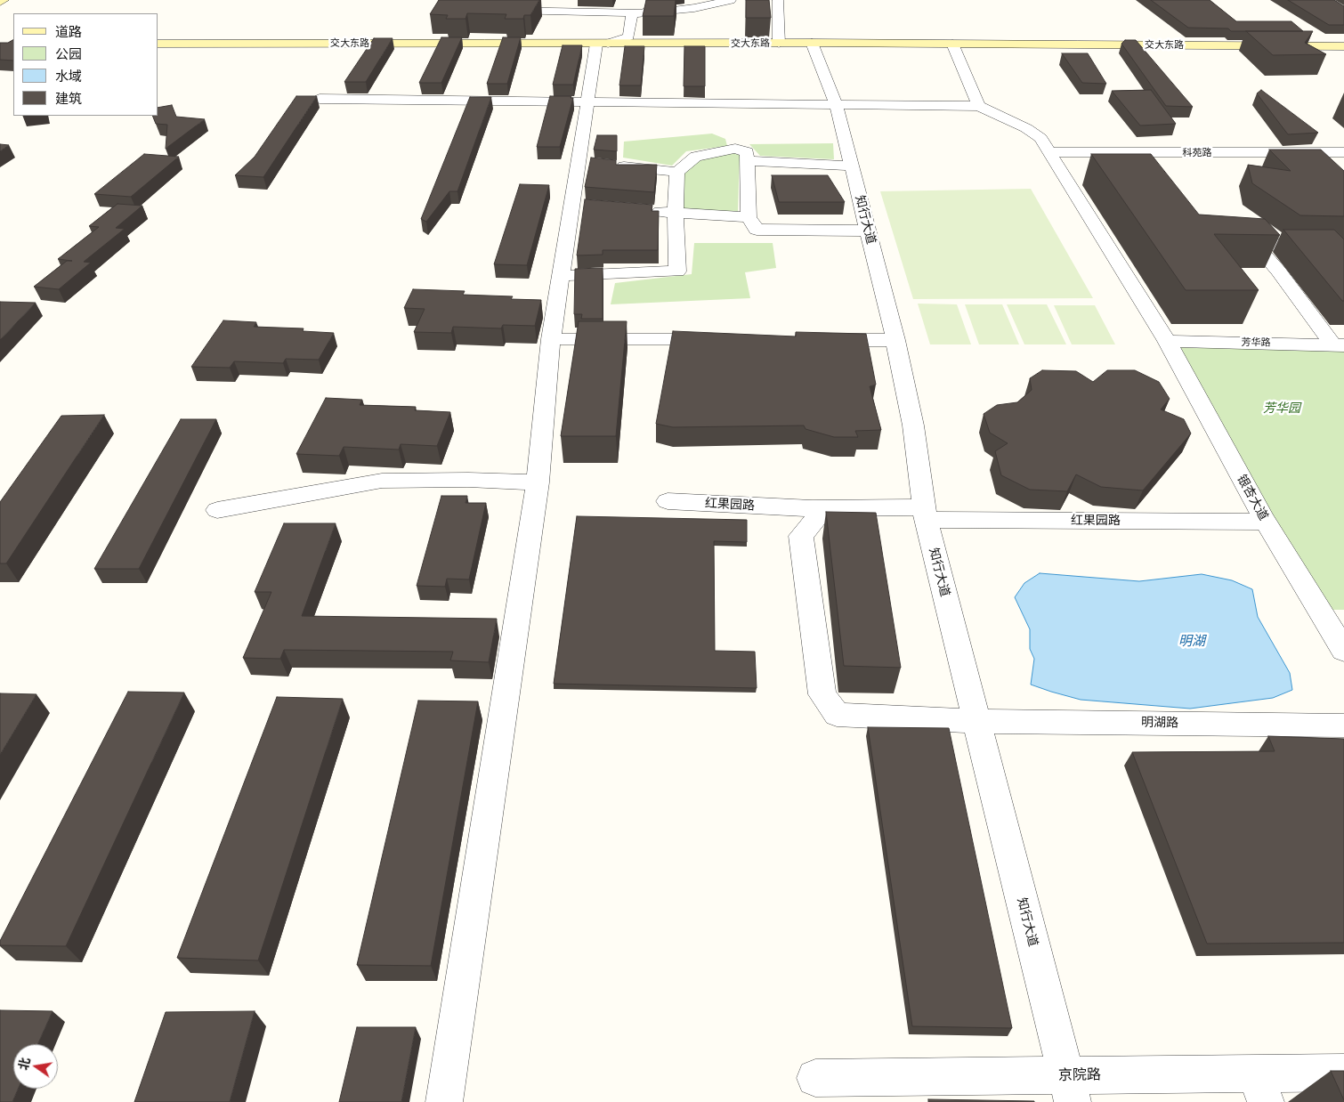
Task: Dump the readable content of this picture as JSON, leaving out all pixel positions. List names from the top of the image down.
{
  "streets": {
    "street": [
      "交大东路",
      "科苑路",
      "知行大道",
      "芳华路",
      "银杏大道",
      "红果园路",
      "明湖路",
      "京院路"
    ]
  },
  "crossings": [
    ["交大东路", "知行大道"],
    ["科苑路", "银杏大道"],
    ["知行大道", "红果园路"],
    ["知行大道", "明湖路"],
    ["知行大道", "京院路"],
    ["芳华路", "银杏大道"],
    ["银杏大道", "红果园路"],
    ["红果园路", "明湖路"]
  ],
  "water": ["明湖"],
  "parks": ["芳华园"],
  "legend": [
    "道路",
    "公园",
    "水域",
    "建筑"
  ],
  "north": "left"
}
